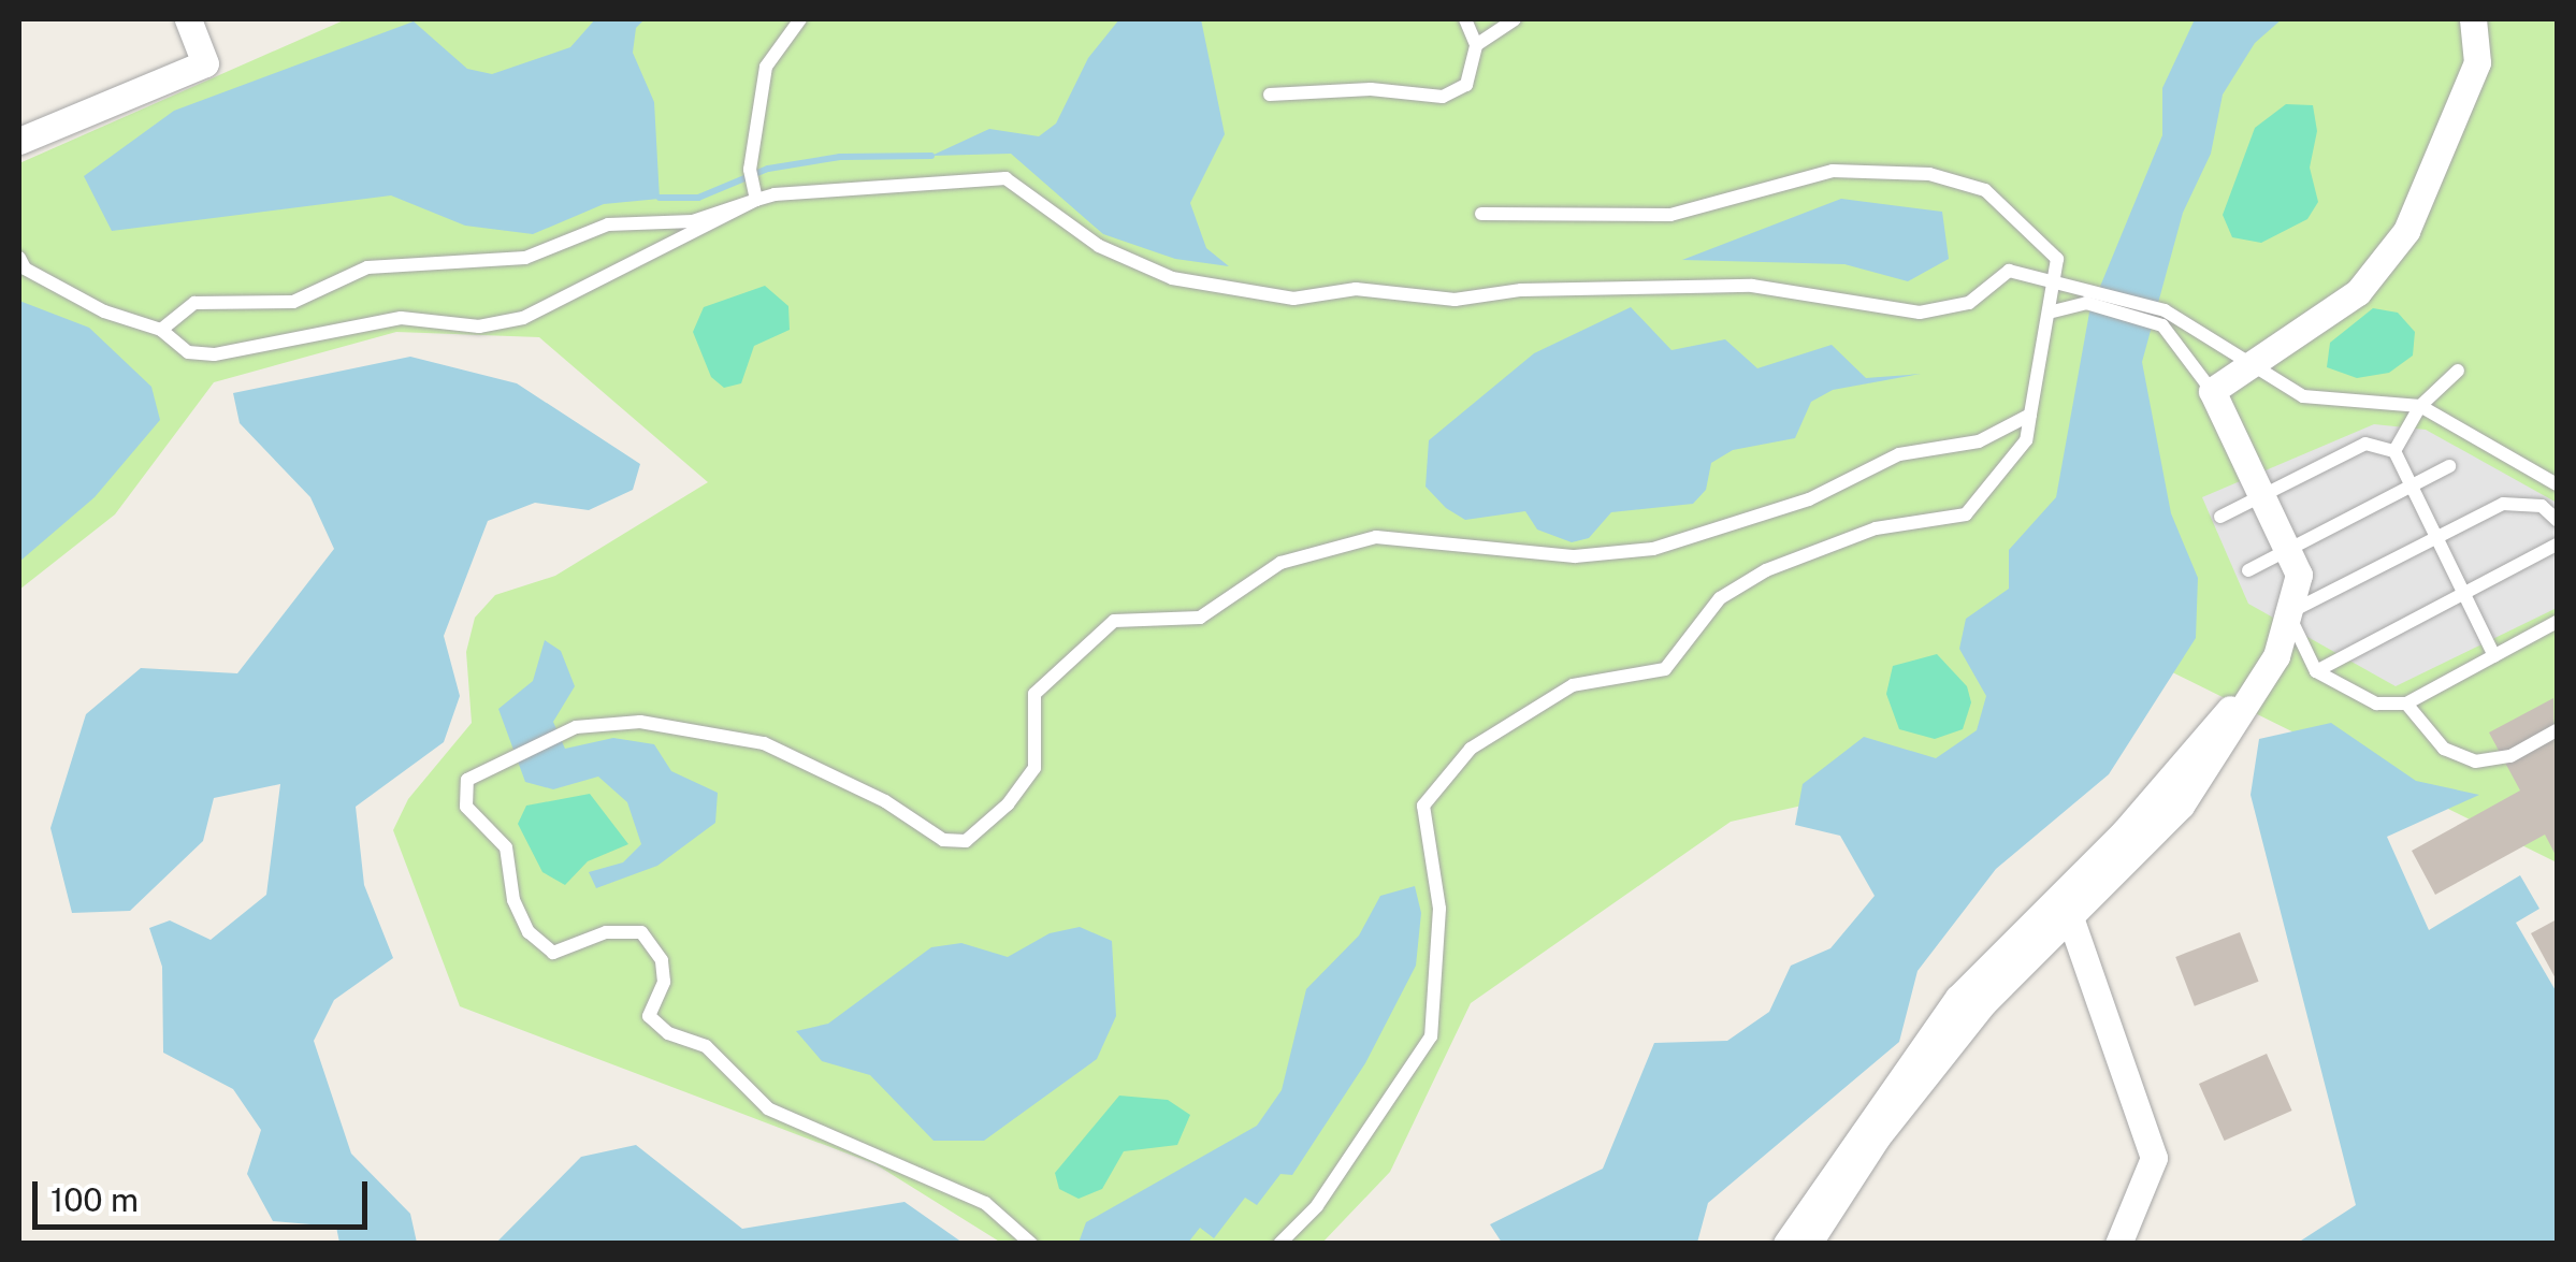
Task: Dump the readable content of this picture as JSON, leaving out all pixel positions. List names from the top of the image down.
{
  "scale_bar": "100 m"
}
